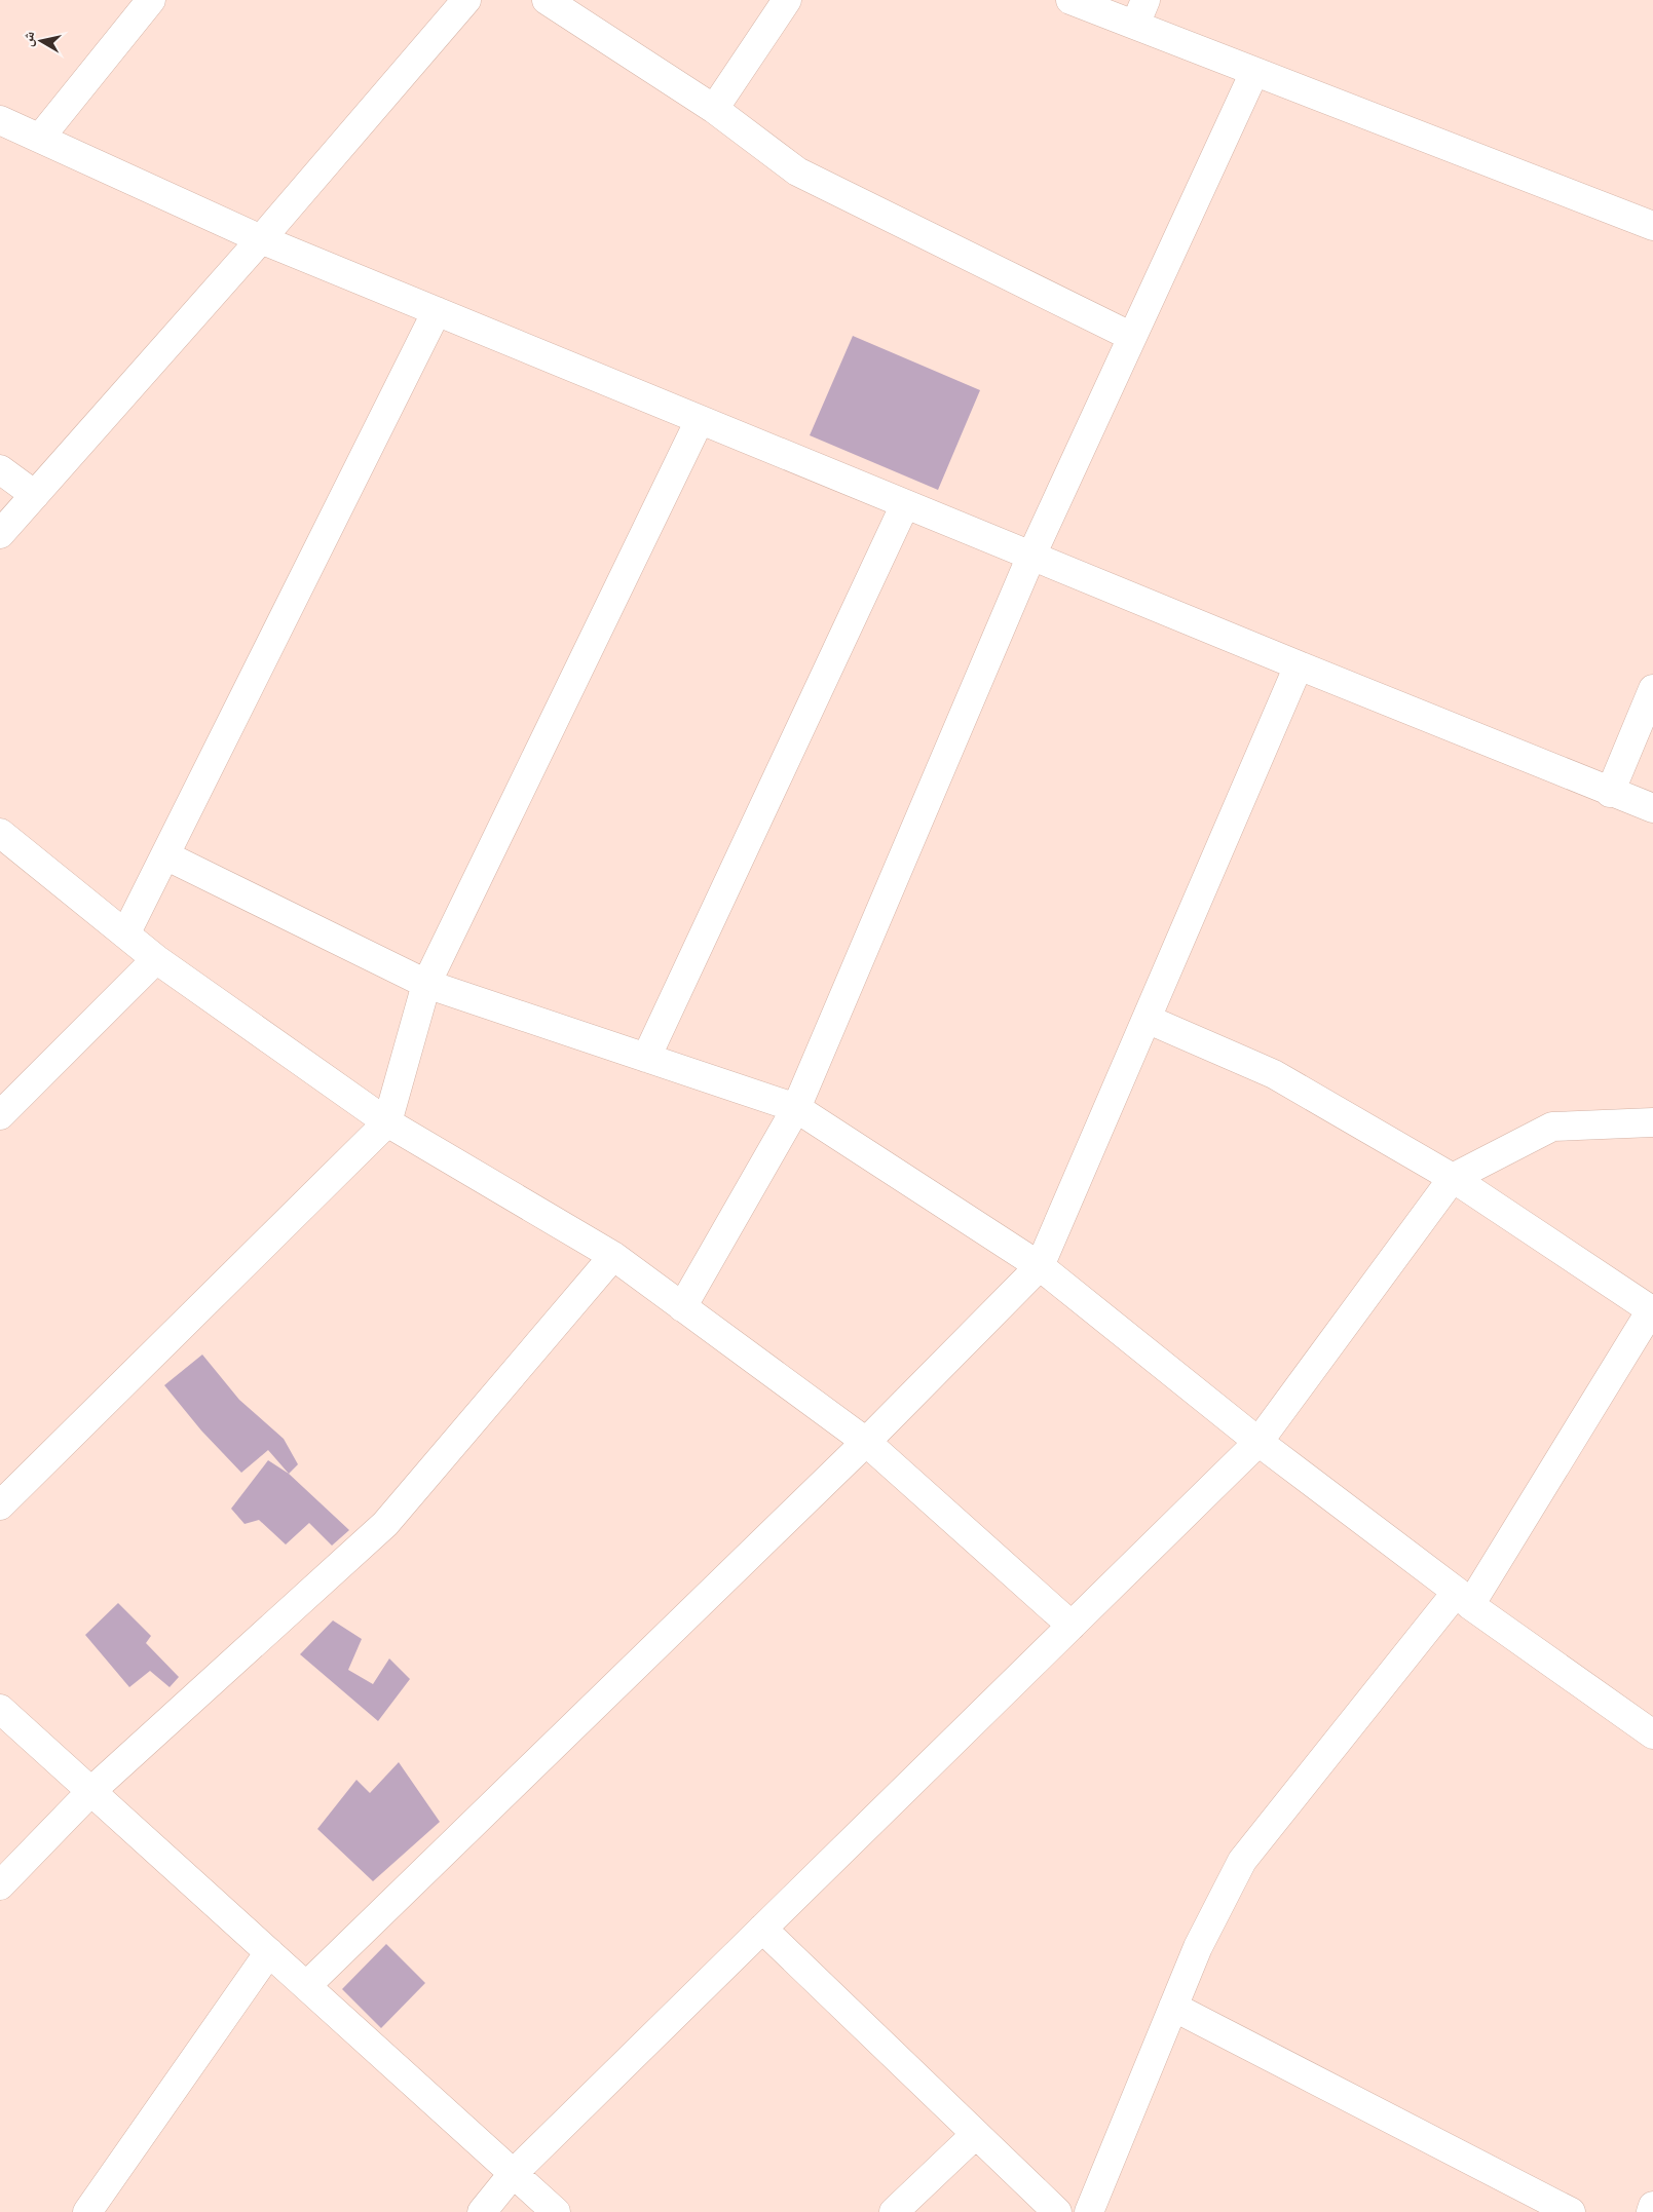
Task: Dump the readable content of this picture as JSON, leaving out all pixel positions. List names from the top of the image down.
{
  "north": "left"
}
